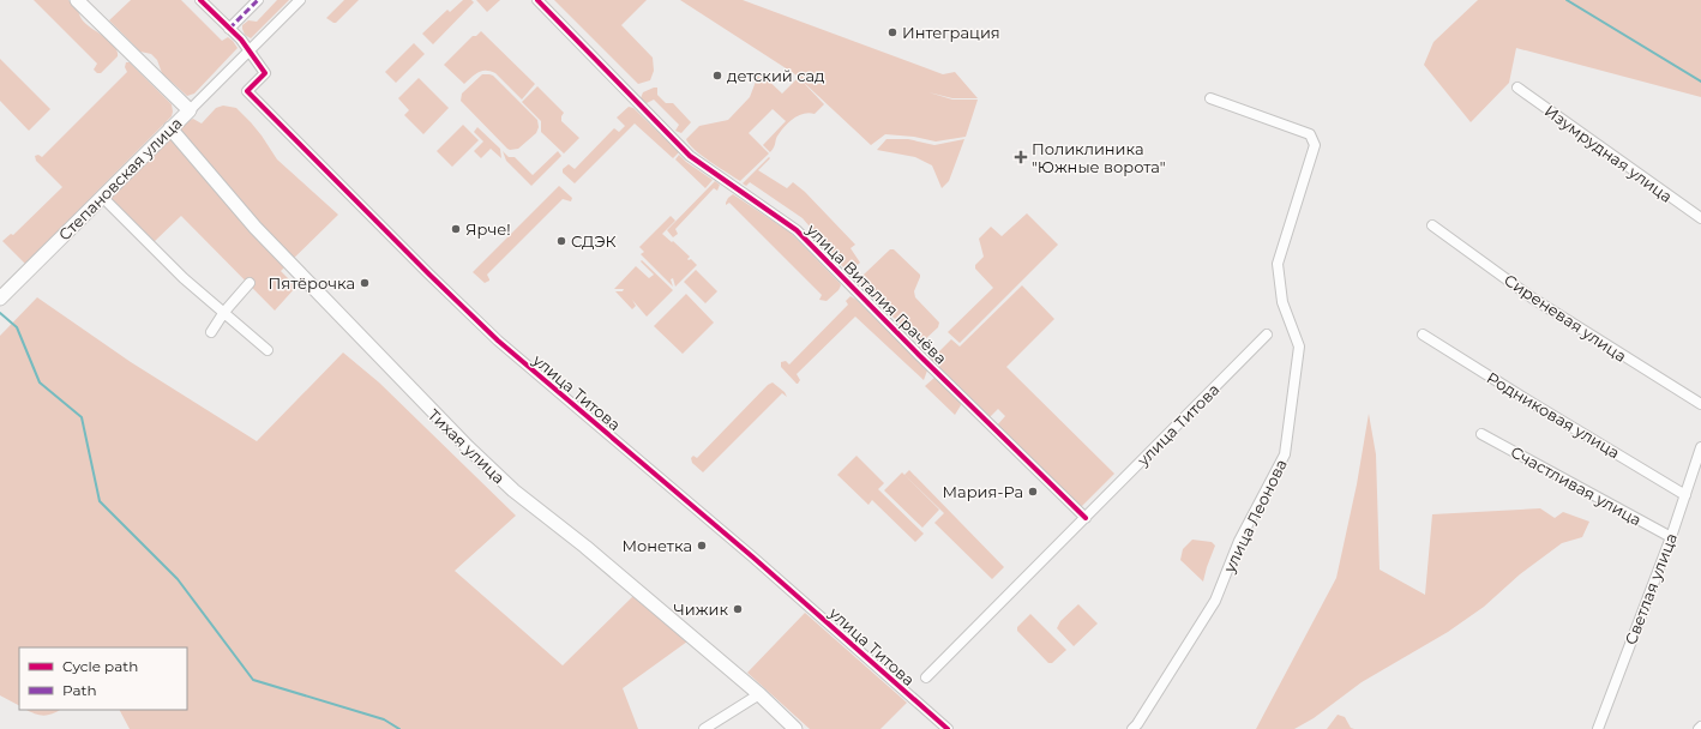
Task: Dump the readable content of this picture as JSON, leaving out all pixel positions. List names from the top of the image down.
{
  "streets": {
    "street": [
      "Изумрудная улица",
      "Степановская улица",
      "улица Виталия Грачёва",
      "Сиреневая улица",
      "улица Титова",
      "Родниковая улица",
      "Тихая улица",
      "Счастливая улица",
      "улица Леонова",
      "Светлая улица"
    ]
  },
  "crossings": [
    ["Степановская улица", "Тихая улица"],
    ["улица Виталия Грачёва", "улица Титова"],
    ["Родниковая улица", "Светлая улица"],
    ["Счастливая улица", "Светлая улица"]
  ],
  "places": {
    "other": [
      "Интеграция",
      "детский сад",
      "Ярче!",
      "СДЭК",
      "Пятёрочка",
      "Мария-Ра",
      "Монетка",
      "Чижик"
    ],
    "health": ["Поликлиника \"Южные ворота\""]
  },
  "legend": ["Cycle path", "Path"]
}
